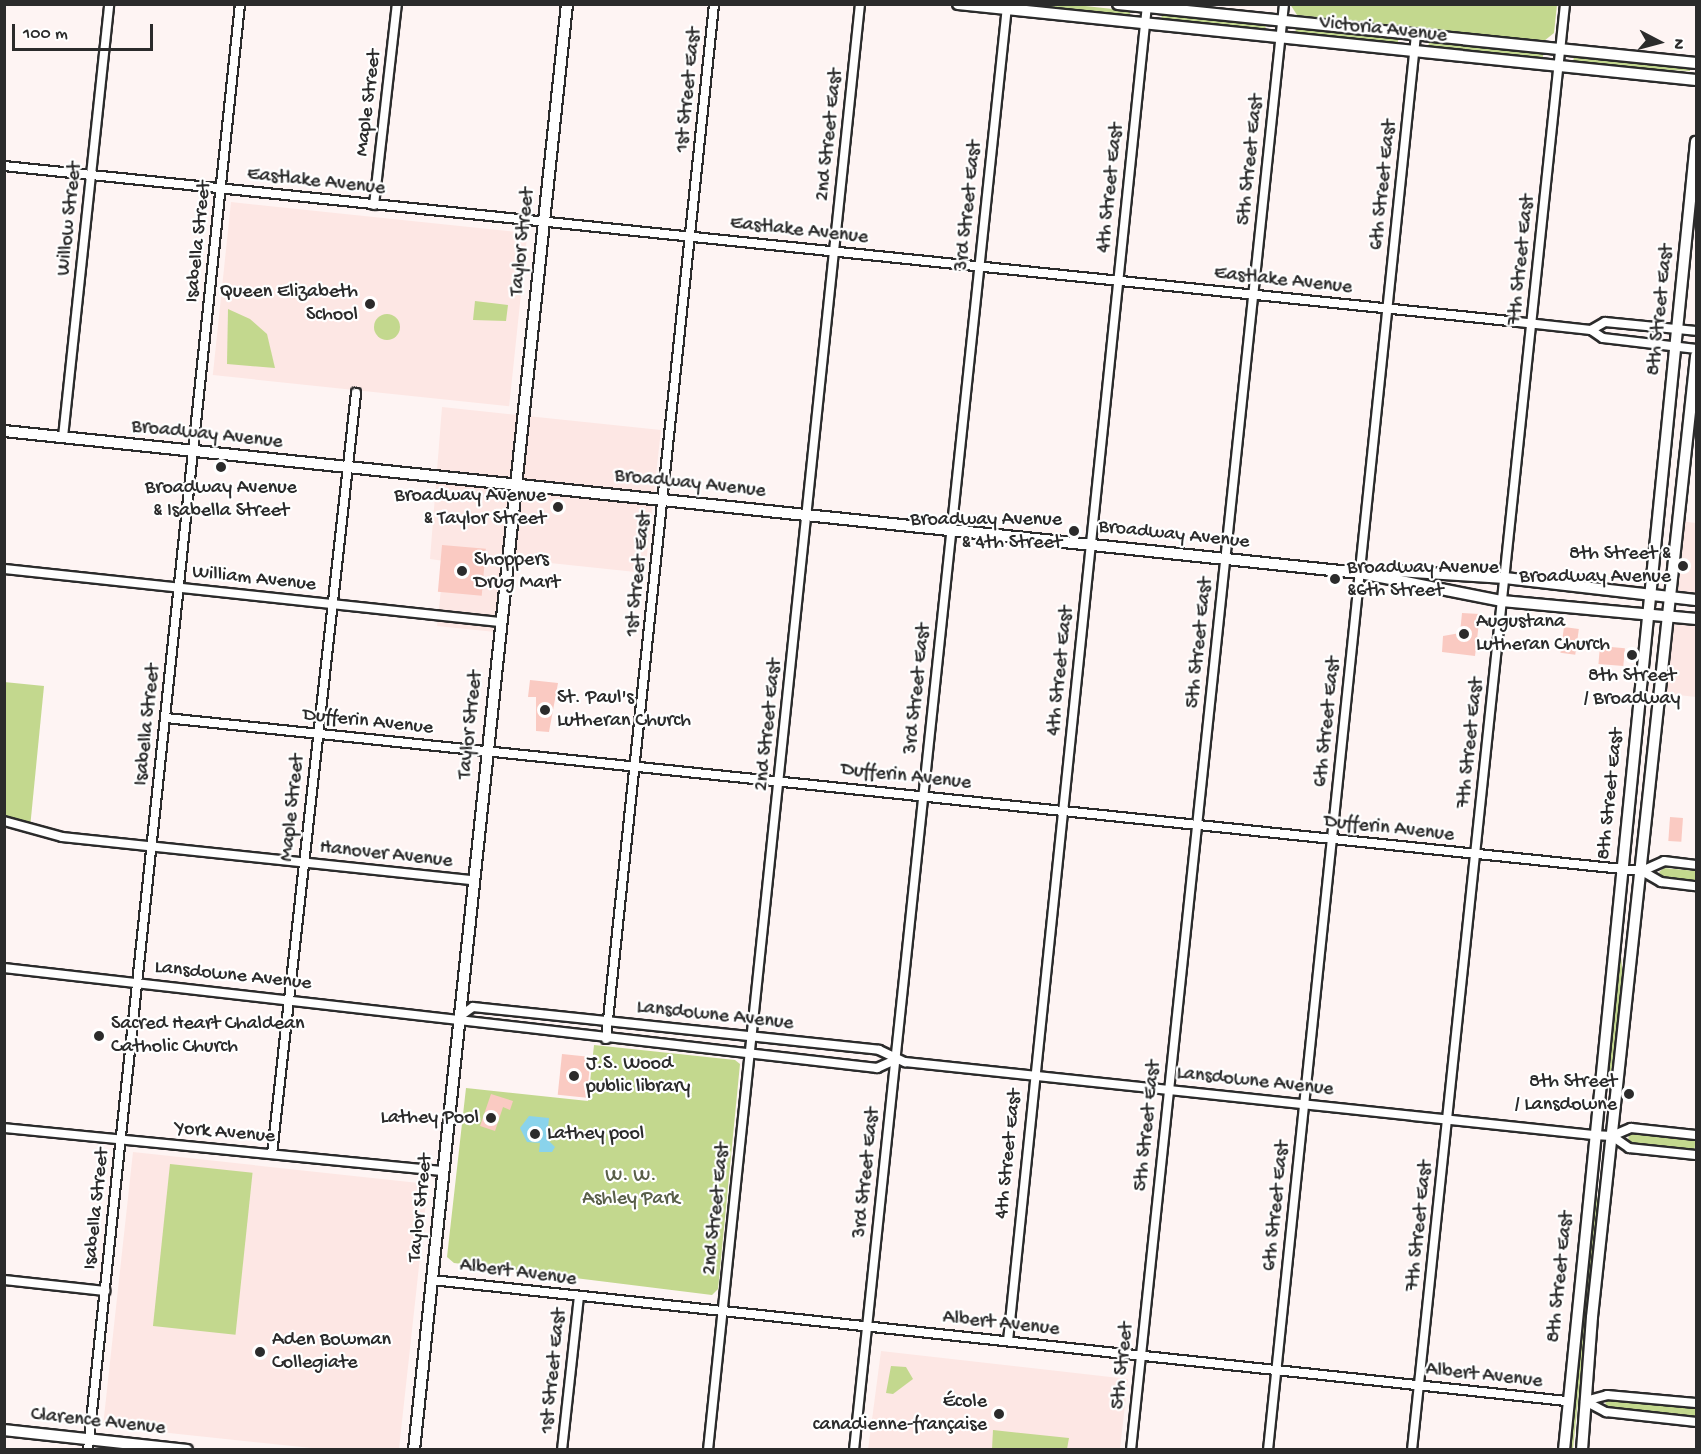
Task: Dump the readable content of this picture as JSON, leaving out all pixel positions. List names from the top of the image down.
{
  "streets": {
    "main road": [
      "Victoria Avenue",
      "Taylor Street",
      "8th Street East",
      "Broadway Avenue",
      "Clarence Avenue"
    ],
    "street": [
      "1st Street East",
      "Maple Street",
      "2nd Street East",
      "5th Street East",
      "Eastlake Avenue",
      "6th Street East",
      "4th Street East",
      "3rd Street East",
      "Willow Street",
      "Isabella Street",
      "7th Street East",
      "William Avenue",
      "Dufferin Avenue",
      "Hanover Avenue",
      "Lansdowne Avenue",
      "York Avenue",
      "Albert Avenue",
      "5th Street"
    ]
  },
  "crossings": [
    ["Victoria Avenue", "5th Street East"],
    ["Victoria Avenue", "6th Street East"],
    ["Victoria Avenue", "4th Street East"],
    ["Victoria Avenue", "3rd Street East"],
    ["Victoria Avenue", "7th Street East"],
    ["1st Street East", "Eastlake Avenue"],
    ["1st Street East", "Broadway Avenue"],
    ["1st Street East", "Dufferin Avenue"],
    ["1st Street East", "Lansdowne Avenue"],
    ["1st Street East", "Albert Avenue"],
    ["Maple Street", "Eastlake Avenue"],
    ["Maple Street", "Broadway Avenue"],
    ["Maple Street", "William Avenue"],
    ["Maple Street", "Dufferin Avenue"],
    ["Maple Street", "Hanover Avenue"],
    ["Maple Street", "Lansdowne Avenue"],
    ["Maple Street", "York Avenue"],
    ["2nd Street East", "Eastlake Avenue"],
    ["2nd Street East", "Broadway Avenue"],
    ["2nd Street East", "Dufferin Avenue"],
    ["2nd Street East", "Lansdowne Avenue"],
    ["2nd Street East", "Albert Avenue"],
    ["5th Street East", "Eastlake Avenue"],
    ["5th Street East", "Broadway Avenue"],
    ["5th Street East", "Dufferin Avenue"],
    ["5th Street East", "Lansdowne Avenue"],
    ["5th Street East", "5th Street"],
    ["Eastlake Avenue", "6th Street East"],
    ["Eastlake Avenue", "4th Street East"],
    ["Eastlake Avenue", "3rd Street East"],
    ["Eastlake Avenue", "Willow Street"],
    ["Eastlake Avenue", "Isabella Street"],
    ["Eastlake Avenue", "Taylor Street"],
    ["Eastlake Avenue", "7th Street East"],
    ["Eastlake Avenue", "8th Street East"],
    ["6th Street East", "Broadway Avenue"],
    ["6th Street East", "Dufferin Avenue"],
    ["6th Street East", "Lansdowne Avenue"],
    ["6th Street East", "Albert Avenue"],
    ["4th Street East", "Broadway Avenue"],
    ["4th Street East", "Dufferin Avenue"],
    ["4th Street East", "Lansdowne Avenue"],
    ["4th Street East", "Albert Avenue"],
    ["3rd Street East", "Broadway Avenue"],
    ["3rd Street East", "Dufferin Avenue"],
    ["3rd Street East", "Lansdowne Avenue"],
    ["3rd Street East", "Albert Avenue"],
    ["Willow Street", "Broadway Avenue"],
    ["Isabella Street", "Broadway Avenue"],
    ["Isabella Street", "William Avenue"],
    ["Isabella Street", "Dufferin Avenue"],
    ["Isabella Street", "Hanover Avenue"],
    ["Isabella Street", "Lansdowne Avenue"],
    ["Isabella Street", "York Avenue"],
    ["Isabella Street", "Clarence Avenue"],
    ["Taylor Street", "Broadway Avenue"],
    ["Taylor Street", "William Avenue"],
    ["Taylor Street", "Dufferin Avenue"],
    ["Taylor Street", "Hanover Avenue"],
    ["Taylor Street", "Lansdowne Avenue"],
    ["Taylor Street", "York Avenue"],
    ["Taylor Street", "Albert Avenue"],
    ["7th Street East", "Broadway Avenue"],
    ["7th Street East", "Dufferin Avenue"],
    ["7th Street East", "Lansdowne Avenue"],
    ["7th Street East", "Albert Avenue"],
    ["8th Street East", "Broadway Avenue"],
    ["8th Street East", "Dufferin Avenue"],
    ["8th Street East", "Lansdowne Avenue"],
    ["8th Street East", "Albert Avenue"],
    ["Albert Avenue", "5th Street"]
  ],
  "parks": ["W. W. Ashley Park"],
  "places": [
    "Queen Elizabeth School",
    "Broadway Avenue & Isabella Street",
    "Broadway Avenue & Taylor Street",
    "Broadway Avenue & 4th Street",
    "8th Street & Broadway Avenue",
    "Shoppers Drug Mart",
    "Broadway Avenue &6th Street",
    "Augustana Lutheran Church",
    "8th Street / Broadway",
    "St. Paul's Lutheran Church",
    "Sacred Heart Chaldean Catholic Church",
    "J.S. Wood public library",
    "8th Street / Lansdowne",
    "Lathey Pool",
    "Lathey pool",
    "Aden Bowman Collegiate",
    "École canadienne-française"
  ],
  "scale_bar": "100 m",
  "north": "right"
}
